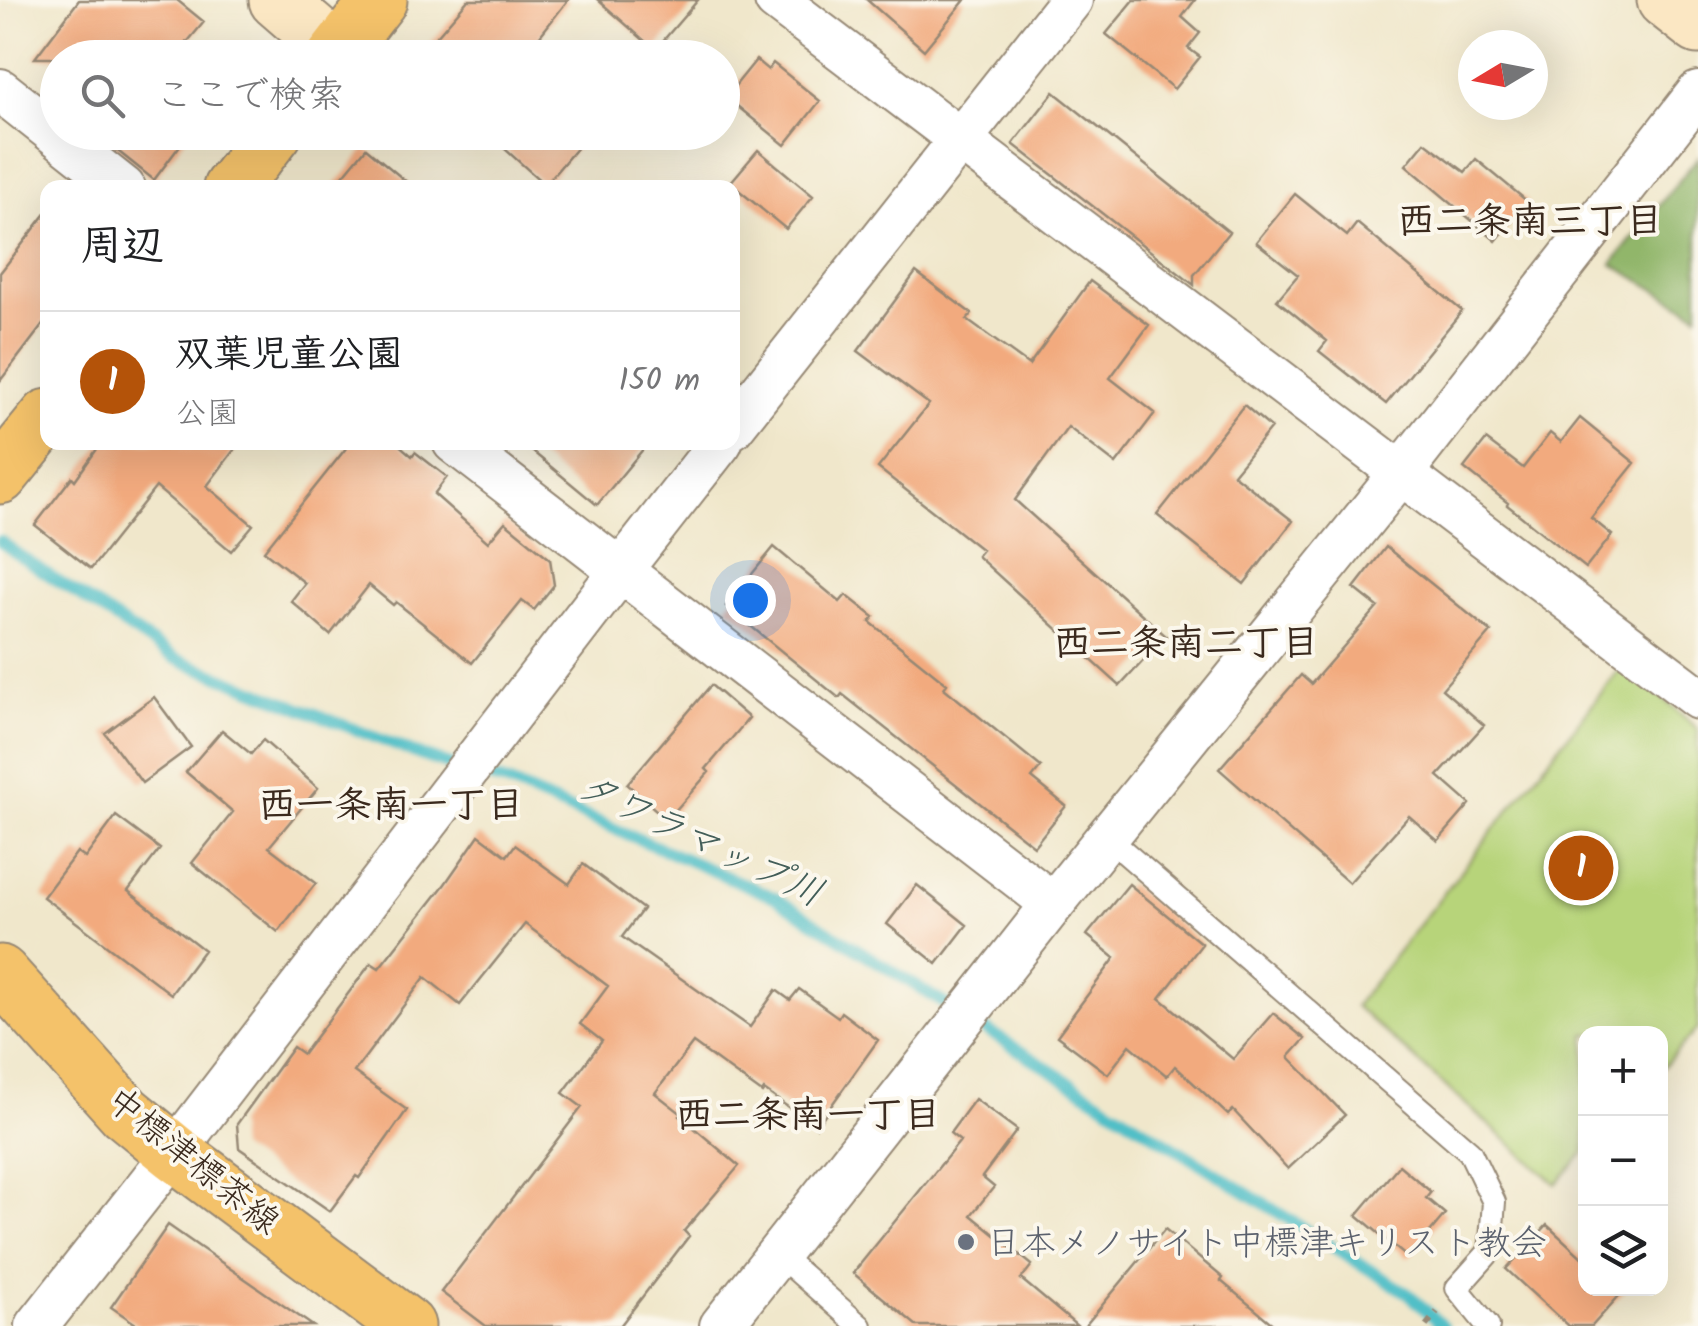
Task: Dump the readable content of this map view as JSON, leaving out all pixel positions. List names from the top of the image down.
{
  "streets": {
    "main road": ["中標津標茶線"]
  },
  "districts": [
    "西二条南三丁目",
    "西二条南二丁目",
    "西一条南一丁目",
    "西二条南一丁目"
  ],
  "water": ["タワラマップ川"],
  "places": ["日本メノサイト中標津キリスト教会"],
  "north": "left",
  "page": {
    "search": "ここで検索",
    "heading": "周辺",
    "list": [
      {
        "mark": "1",
        "name": "双葉児童公園",
        "note": "公園",
        "value": "150 m"
      }
    ],
    "pins": "1",
    "map_buttons": ["+", "−"]
  }
}
